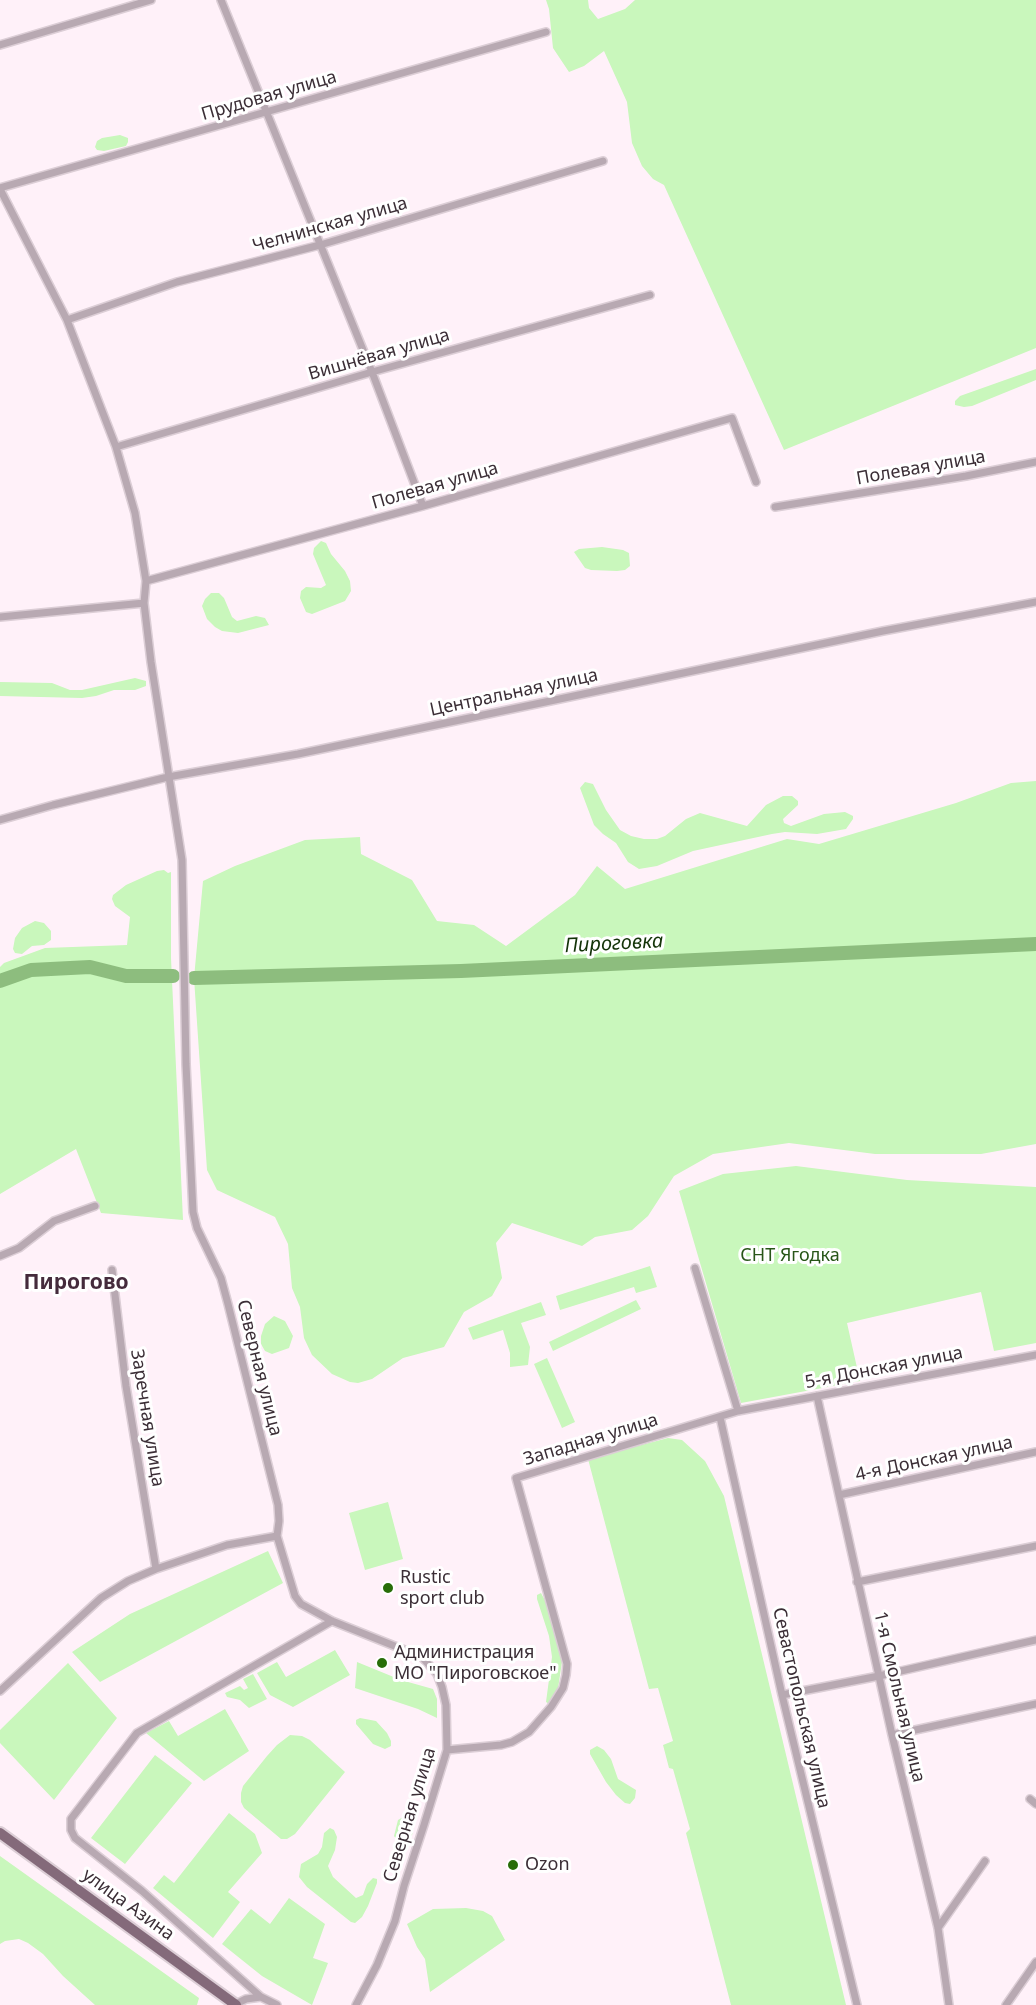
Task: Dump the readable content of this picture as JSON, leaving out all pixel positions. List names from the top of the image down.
{
  "streets": {
    "main road": ["улица Азина"],
    "street": [
      "Прудовая улица",
      "Челнинская улица",
      "Вишнёвая улица",
      "Полевая улица",
      "Центральная улица",
      "Северная улица",
      "5-я Донская улица",
      "Заречная улица",
      "Западная улица",
      "4-я Донская улица",
      "1-я Смольная улица",
      "Севастопольская улица"
    ]
  },
  "crossings": [
    ["Прудовая улица", "Северная улица"],
    ["Челнинская улица", "Северная улица"],
    ["Вишнёвая улица", "Северная улица"],
    ["Полевая улица", "Северная улица"],
    ["Центральная улица", "Северная улица"],
    ["Северная улица", "Западная улица"],
    ["5-я Донская улица", "Западная улица"],
    ["5-я Донская улица", "1-я Смольная улица"],
    ["Западная улица", "Севастопольская улица"],
    ["4-я Донская улица", "1-я Смольная улица"]
  ],
  "districts": ["Пирогово"],
  "water": ["Пироговка"],
  "parks": ["СНТ Ягодка"],
  "places": ["Rustic sport club", "Администрация МО \"Пироговское\"", "Ozon"]
}
